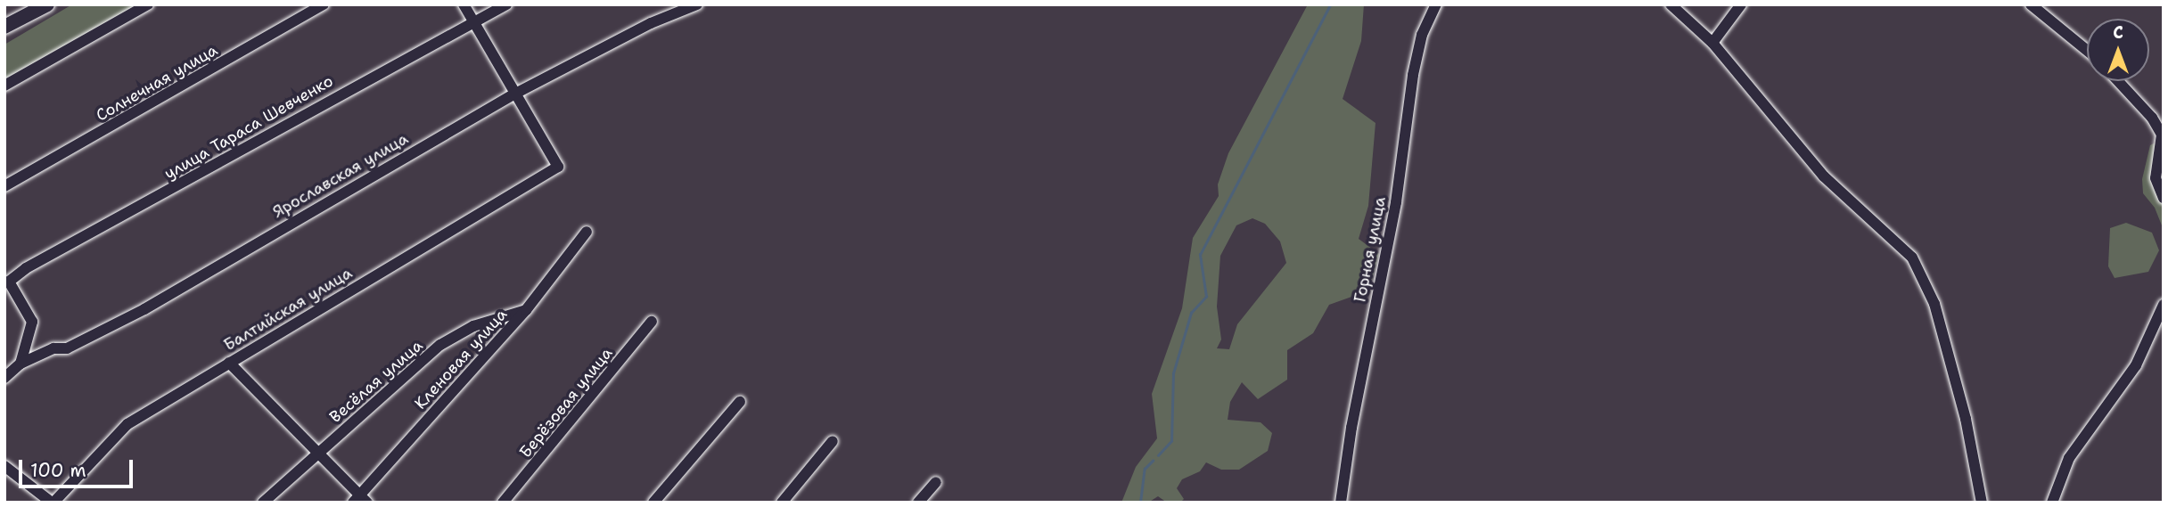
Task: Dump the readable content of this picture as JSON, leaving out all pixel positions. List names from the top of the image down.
{
  "streets": {
    "street": [
      "Солнечная улица",
      "улица Тараса Шевченко",
      "Ярославская улица",
      "Горная улица",
      "Балтийская улица",
      "Кленовая улица",
      "Весёлая улица",
      "Берёзовая улица"
    ]
  },
  "crossings": [
    ["улица Тараса Шевченко", "Ярославская улица"],
    ["Ярославская улица", "Балтийская улица"],
    ["Кленовая улица", "Весёлая улица"]
  ],
  "scale_bar": "100 m",
  "north": "top"
}
